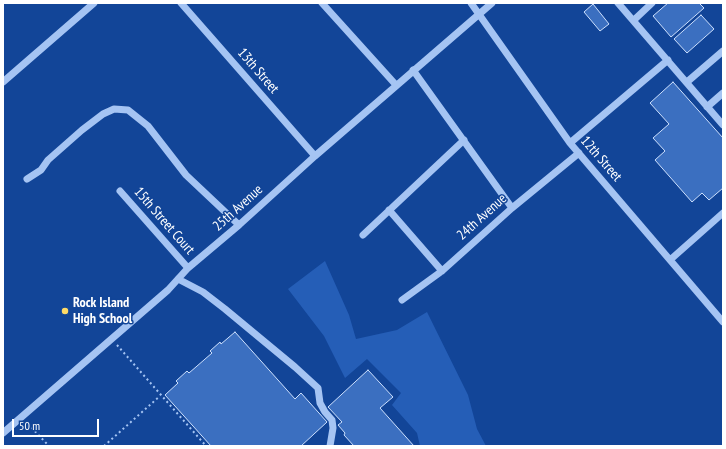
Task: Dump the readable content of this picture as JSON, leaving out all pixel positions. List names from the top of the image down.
{
  "streets": {
    "street": [
      "13th Street",
      "12th Street",
      "25th Avenue",
      "24th Avenue",
      "15th Street Court"
    ]
  },
  "crossings": [
    ["13th Street", "25th Avenue"],
    ["12th Street", "25th Avenue"],
    ["12th Street", "24th Avenue"],
    ["25th Avenue", "15th Street Court"]
  ],
  "places": ["Rock Island High School"],
  "scale_bar": "50 m"
}
